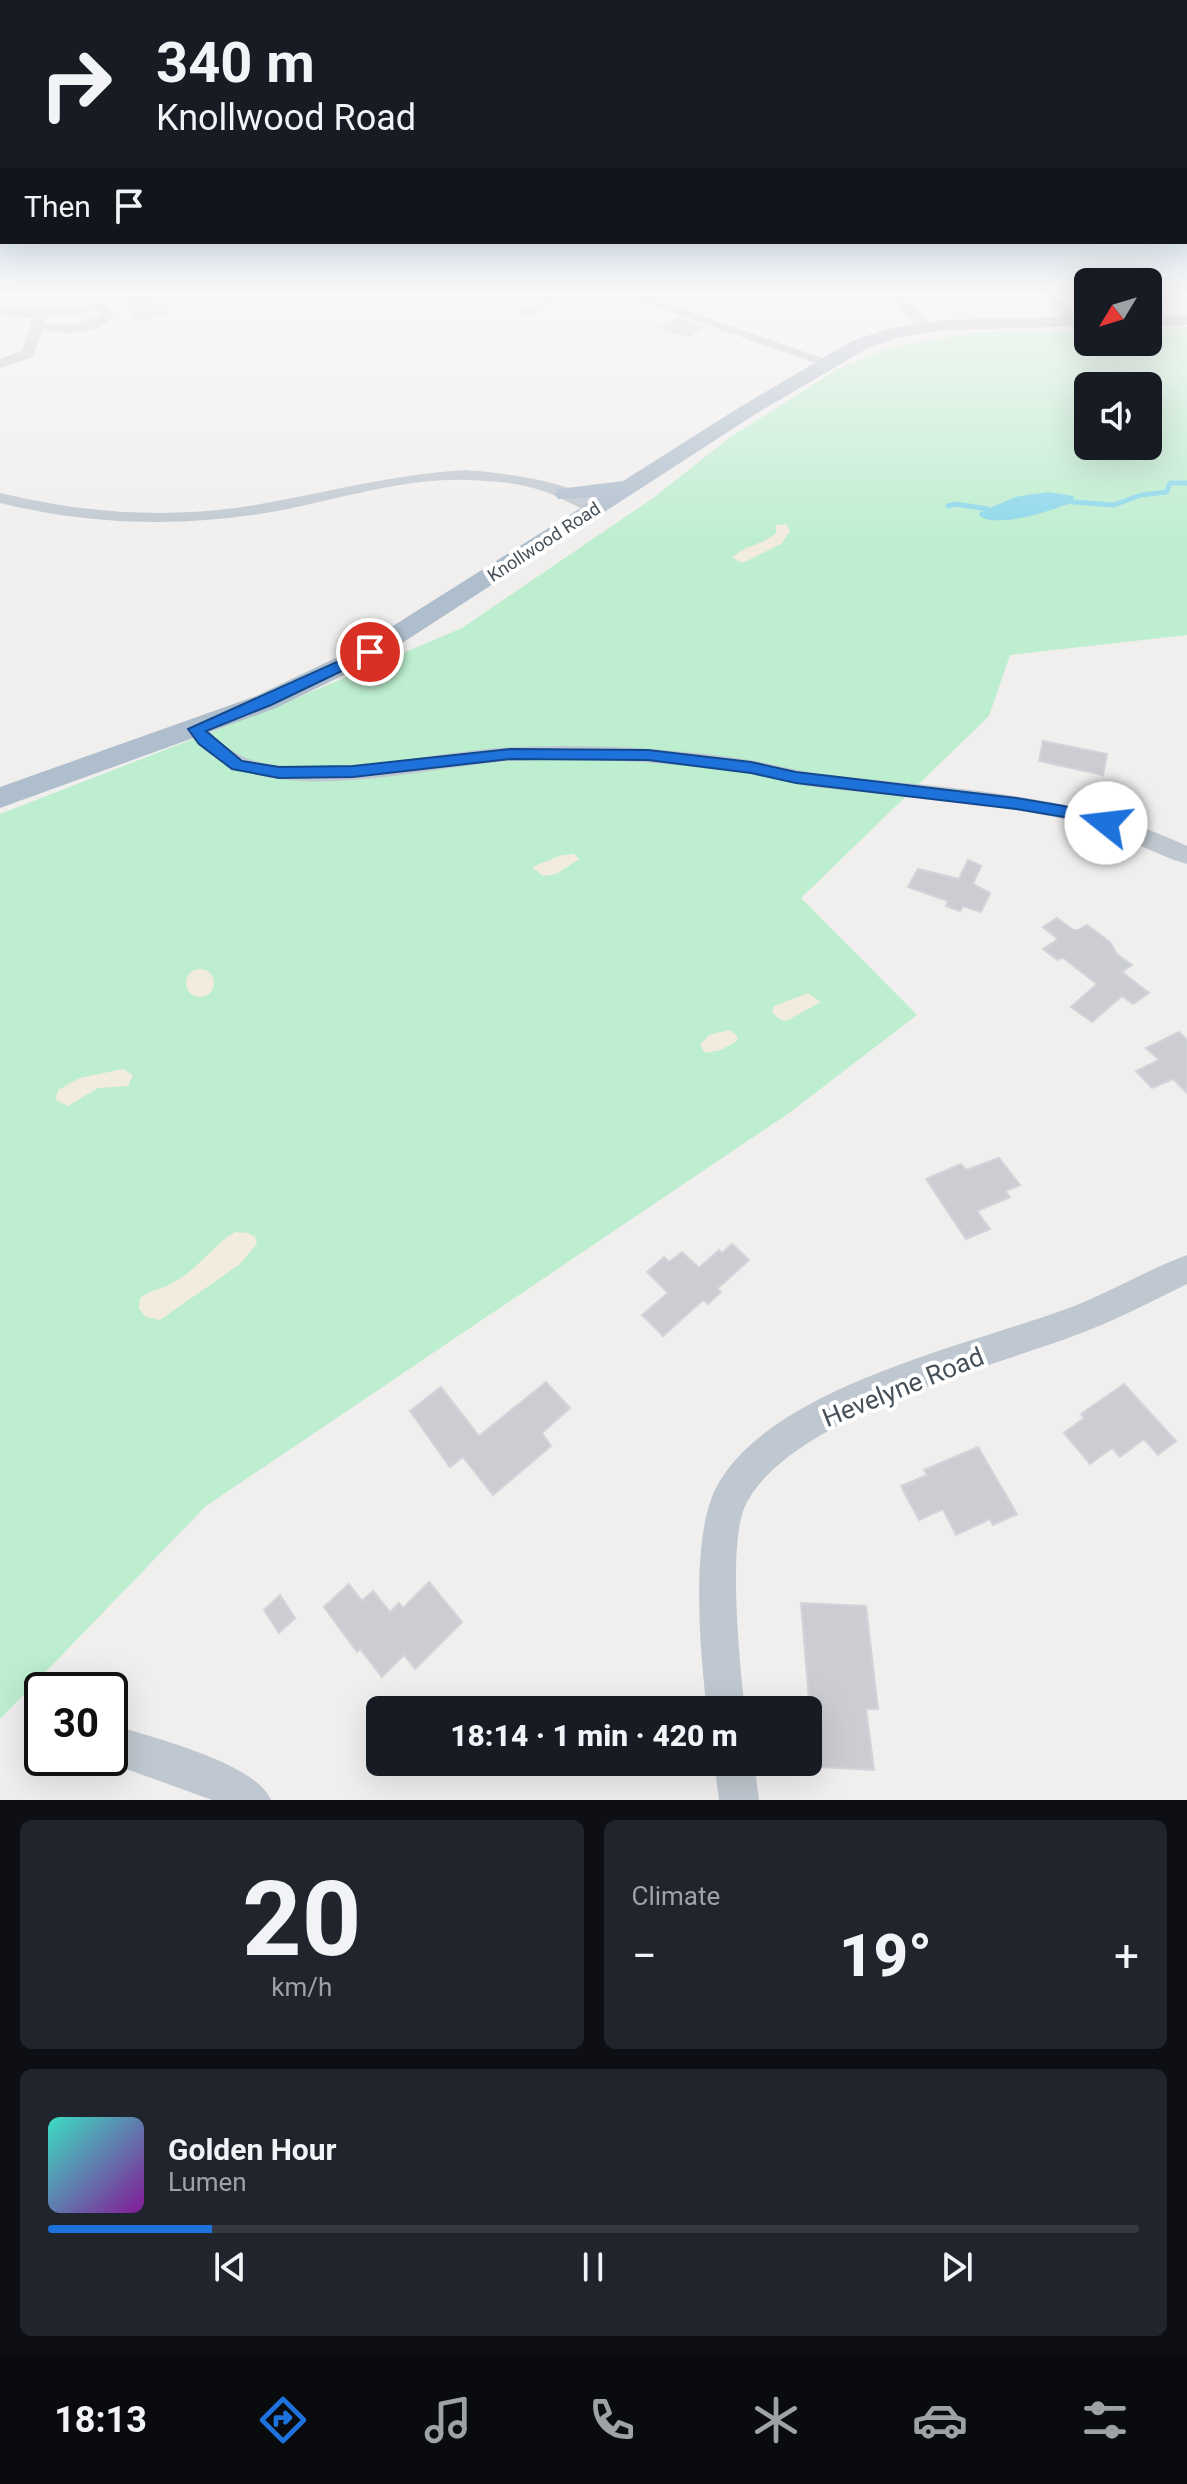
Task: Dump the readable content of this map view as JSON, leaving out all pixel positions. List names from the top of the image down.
{
  "streets": {
    "main road": ["Knollwood Road"],
    "street": ["Hevelyne Road"]
  },
  "north": "bottom left",
  "page": {
    "turn": ["340 m", "Knollwood Road"],
    "then": "Then",
    "limit": "30",
    "trip": "18:14 · 1 min · 420 m",
    "tile": [
      ["20", "km/h"],
      "Climate"
    ],
    "heat": ["−", "19°", "+"],
    "song": ["Golden Hour", "Lumen"],
    "tabs": "18:13"
  }
}
